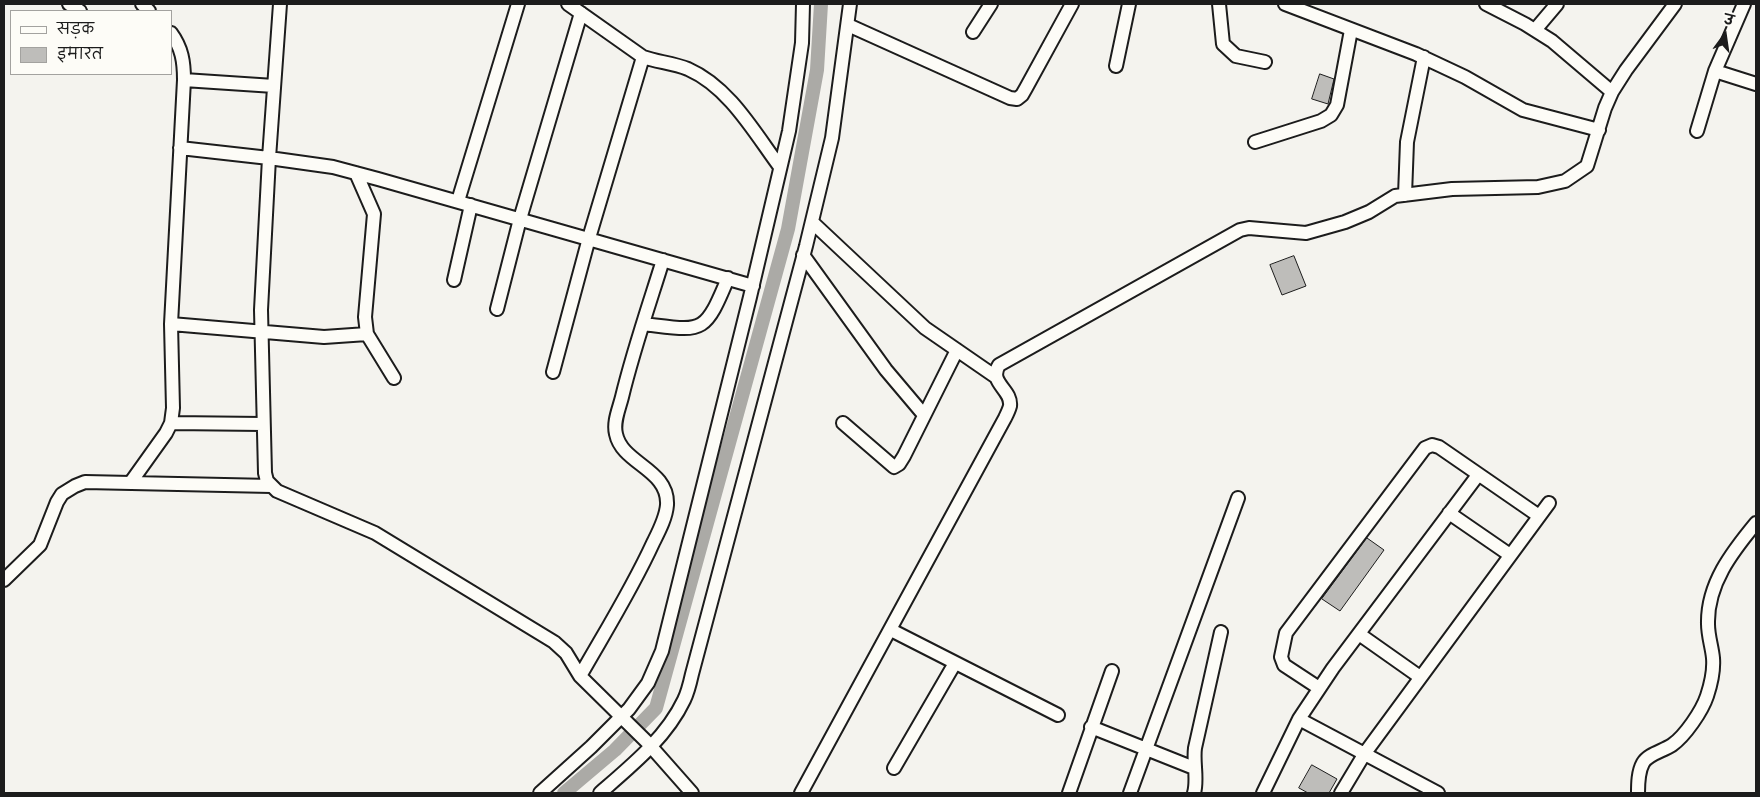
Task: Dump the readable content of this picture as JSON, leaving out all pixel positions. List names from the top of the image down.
{
  "legend": ["सड़क", "इमारत"],
  "north": "top"
}
